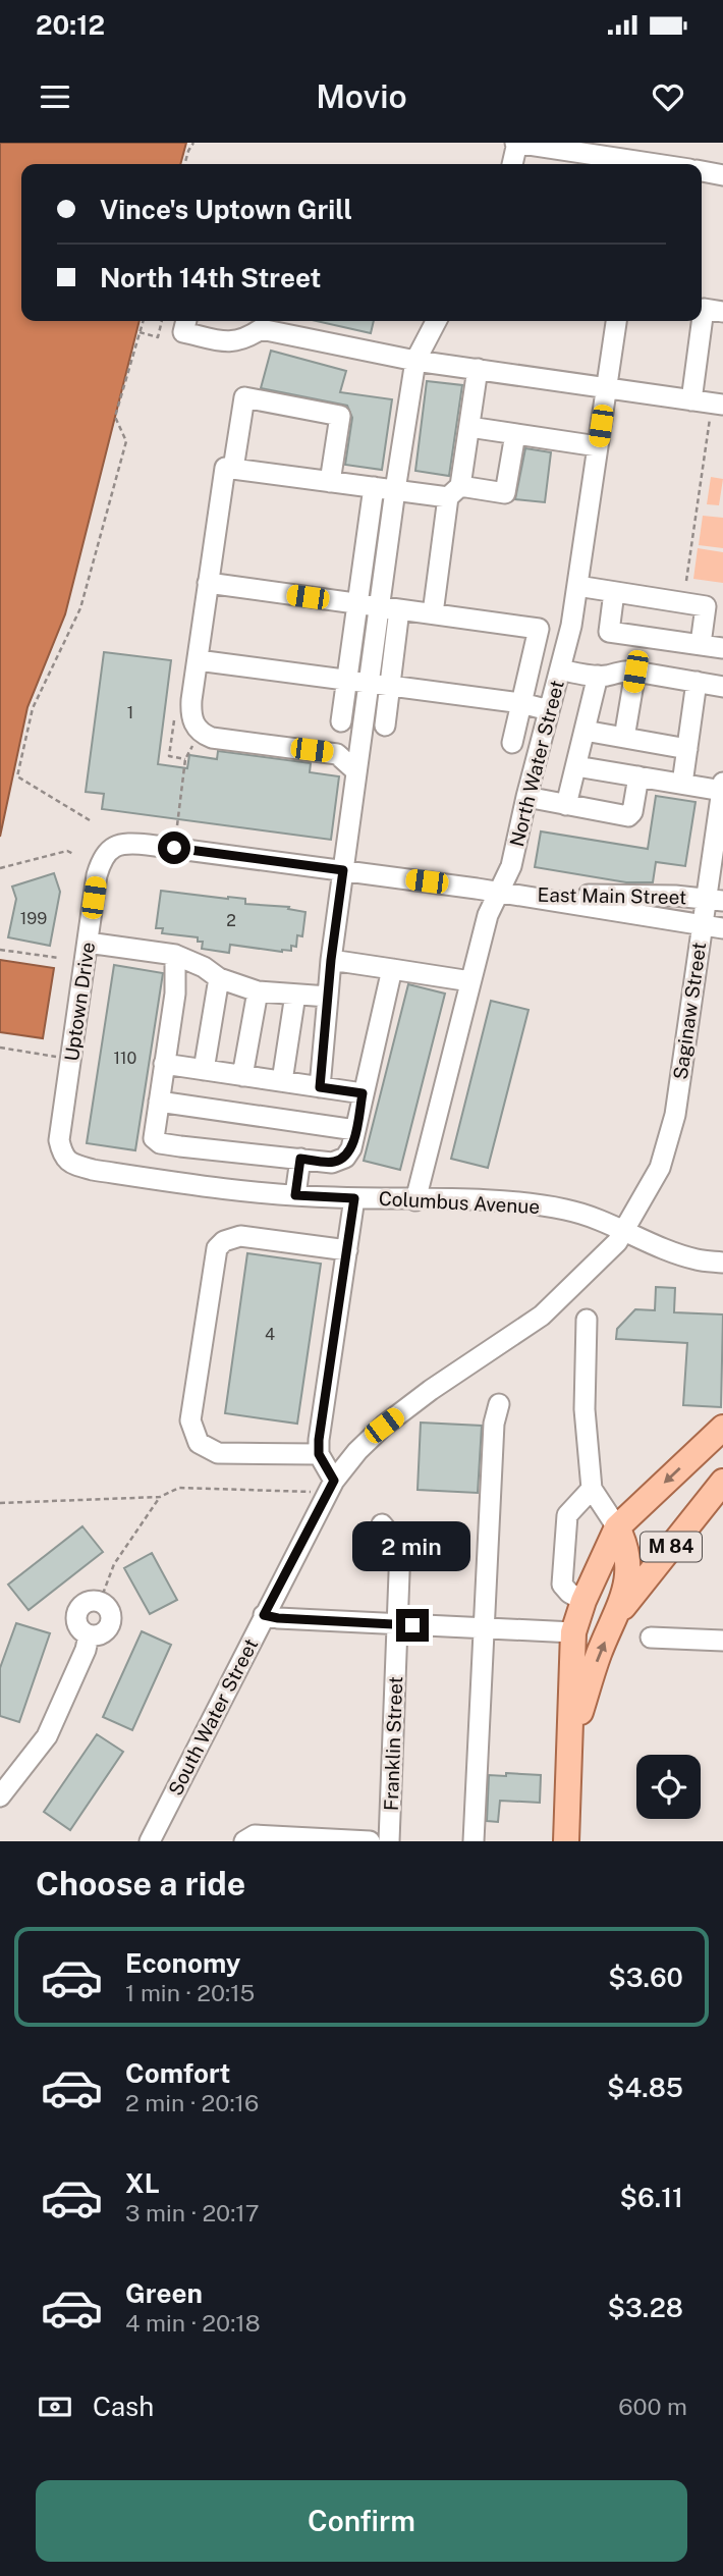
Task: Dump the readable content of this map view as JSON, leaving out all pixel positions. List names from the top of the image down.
{
  "streets": {
    "main road": ["M 84"],
    "street": [
      "North Water Street",
      "East Main Street",
      "Uptown Drive",
      "Saginaw Street",
      "Columbus Avenue",
      "South Water Street",
      "Franklin Street"
    ]
  },
  "crossings": [
    ["North Water Street", "East Main Street"],
    ["North Water Street", "Columbus Avenue"],
    ["East Main Street", "Uptown Drive"],
    ["East Main Street", "Saginaw Street"],
    ["Uptown Drive", "Columbus Avenue"],
    ["Saginaw Street", "Columbus Avenue"],
    ["Saginaw Street", "South Water Street"],
    ["Columbus Avenue", "South Water Street"]
  ],
  "house_numbers": [
    "1",
    "199",
    "2",
    "110",
    "4"
  ],
  "page": {
    "status": "20:12",
    "header": "Movio",
    "banner": ["Vince's Uptown Grill", "North 14th Street"],
    "bubble": "2 min",
    "heading": "Choose a ride",
    "list": [
      {
        "name": "Economy",
        "note": "1 min · 20:15",
        "value": "$3.60"
      },
      {
        "name": "Comfort",
        "note": "2 min · 20:16",
        "value": "$4.85"
      },
      {
        "name": "XL",
        "note": "3 min · 20:17",
        "value": "$6.11"
      },
      {
        "name": "Green",
        "note": "4 min · 20:18",
        "value": "$3.28"
      }
    ],
    "pay": ["Cash", "600 m"],
    "buttons": "Confirm"
  }
}
